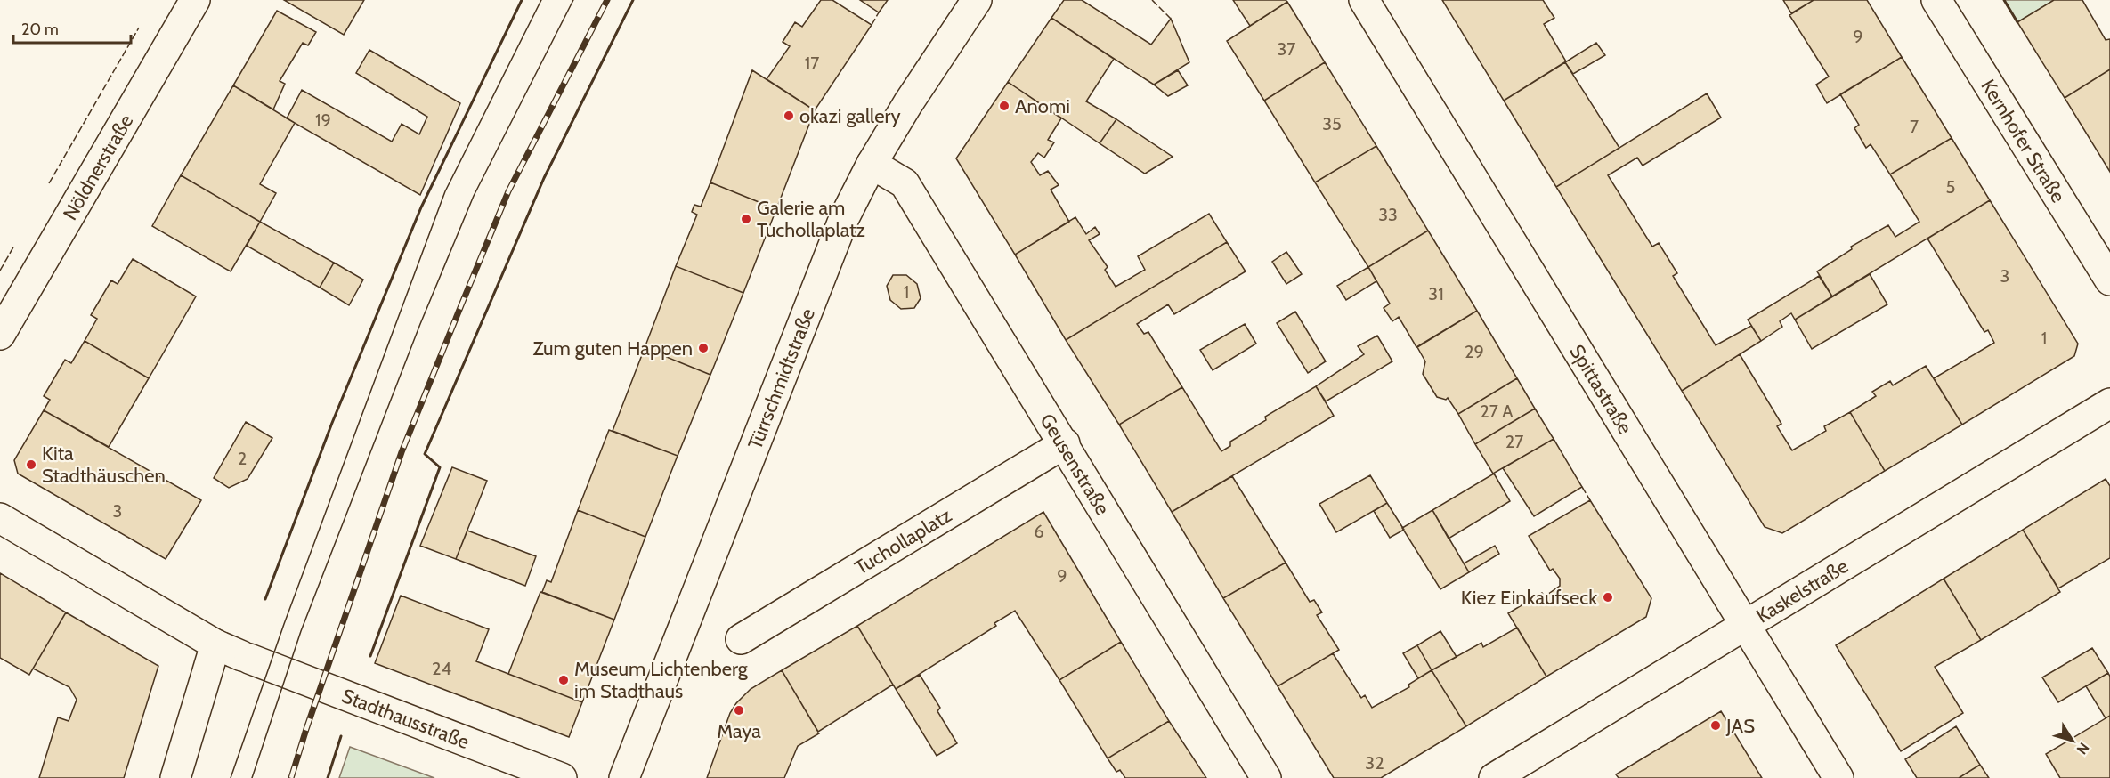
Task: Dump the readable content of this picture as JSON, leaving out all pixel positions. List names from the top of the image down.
{
  "streets": {
    "street": [
      "Kernhofer Straße",
      "Nöldnerstraße",
      "Türrschmidtstraße",
      "Spittastraße",
      "Geusenstraße",
      "Tuchollaplatz",
      "Kaskelstraße",
      "Stadthausstraße"
    ]
  },
  "crossings": [
    ["Türrschmidtstraße", "Geusenstraße"],
    ["Spittastraße", "Kaskelstraße"],
    ["Geusenstraße", "Tuchollaplatz"]
  ],
  "places": [
    "Anomi",
    "okazi gallery",
    "Galerie am Tuchollaplatz",
    "Zum guten Happen",
    "Kita Stadthäuschen",
    "Kiez Einkaufseck",
    "Museum Lichtenberg im Stadthaus",
    "Maya",
    "JAS"
  ],
  "house_numbers": [
    "9",
    "37",
    "17",
    "19",
    "35",
    "7",
    "5",
    "33",
    "3",
    "1",
    "31",
    "1",
    "29",
    "27 A",
    "27",
    "2",
    "3",
    "6",
    "9",
    "24",
    "32"
  ],
  "scale_bar": "20 m",
  "north": "bottom right"
}
